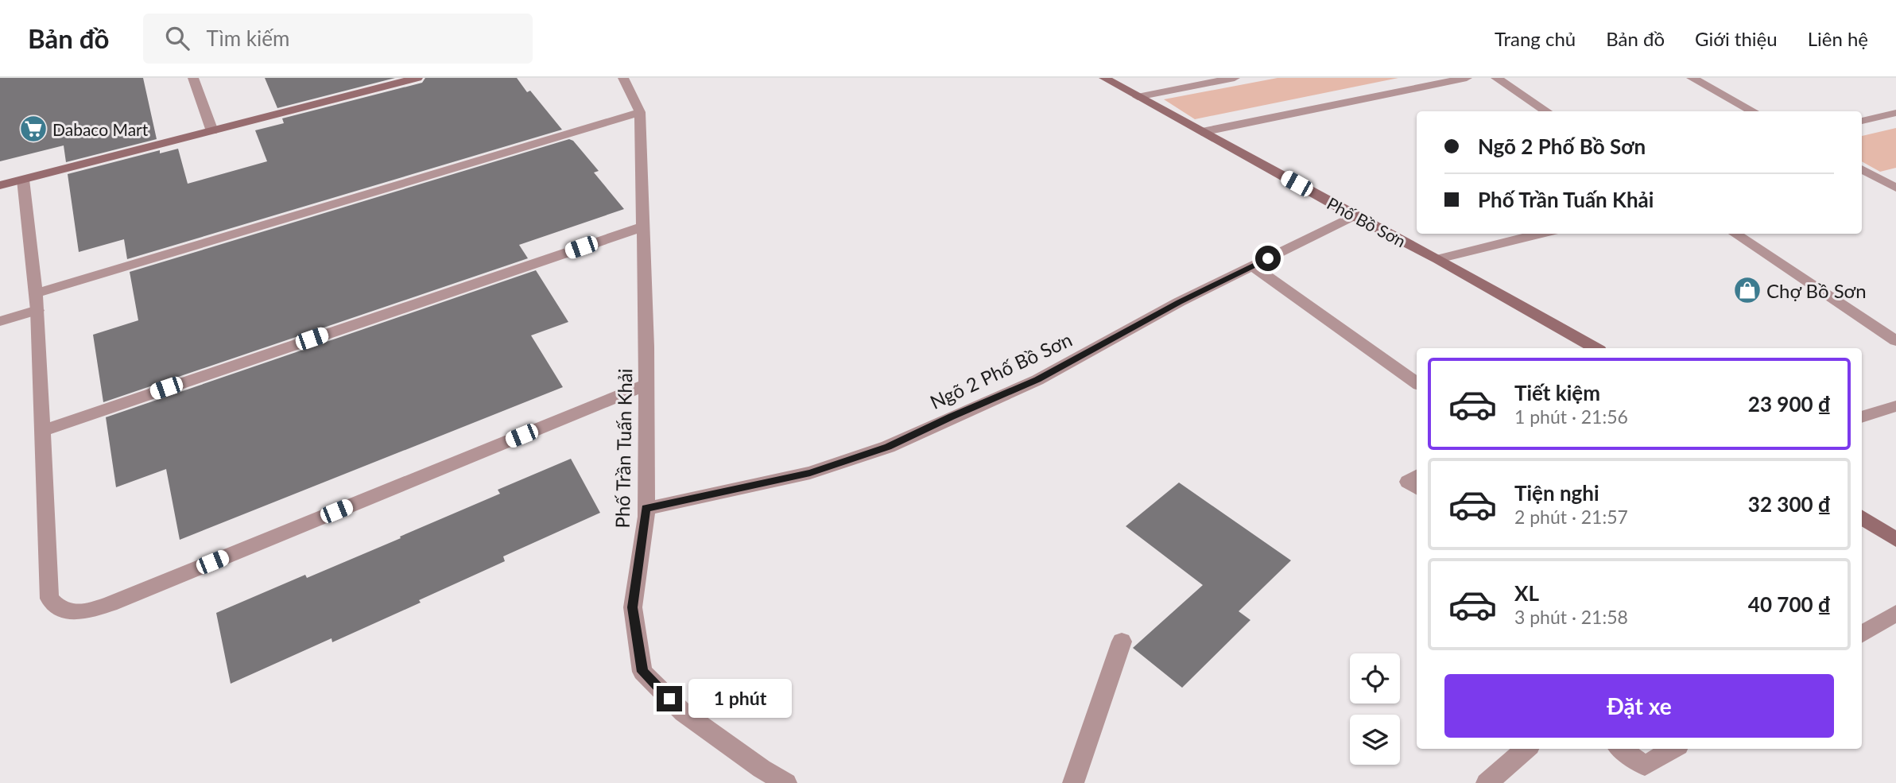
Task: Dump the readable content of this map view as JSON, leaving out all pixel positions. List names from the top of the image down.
{
  "streets": {
    "street": ["Phố Bồ Sơn", "Ngõ 2 Phố Bồ Sơn", "Phố Trần Tuấn Khải"]
  },
  "crossings": [
    ["Phố Bồ Sơn", "Ngõ 2 Phố Bồ Sơn"],
    ["Ngõ 2 Phố Bồ Sơn", "Phố Trần Tuấn Khải"]
  ],
  "places": {
    "supermarket": ["Dabaco Mart"],
    "shop": ["Chợ Bồ Sơn"]
  },
  "page": {
    "header": "Bản đồ",
    "search": "Tìm kiếm",
    "nav": [
      "Trang chủ",
      "Bản đồ",
      "Giới thiệu",
      "Liên hệ"
    ],
    "banner": ["Ngõ 2 Phố Bồ Sơn", "Phố Trần Tuấn Khải"],
    "list": [
      {
        "name": "Tiết kiệm",
        "note": "1 phút · 21:56",
        "value": "23 900 ₫"
      },
      {
        "name": "Tiện nghi",
        "note": "2 phút · 21:57",
        "value": "32 300 ₫"
      },
      {
        "name": "XL",
        "note": "3 phút · 21:58",
        "value": "40 700 ₫"
      }
    ],
    "buttons": "Đặt xe",
    "bubble": "1 phút"
  }
}
